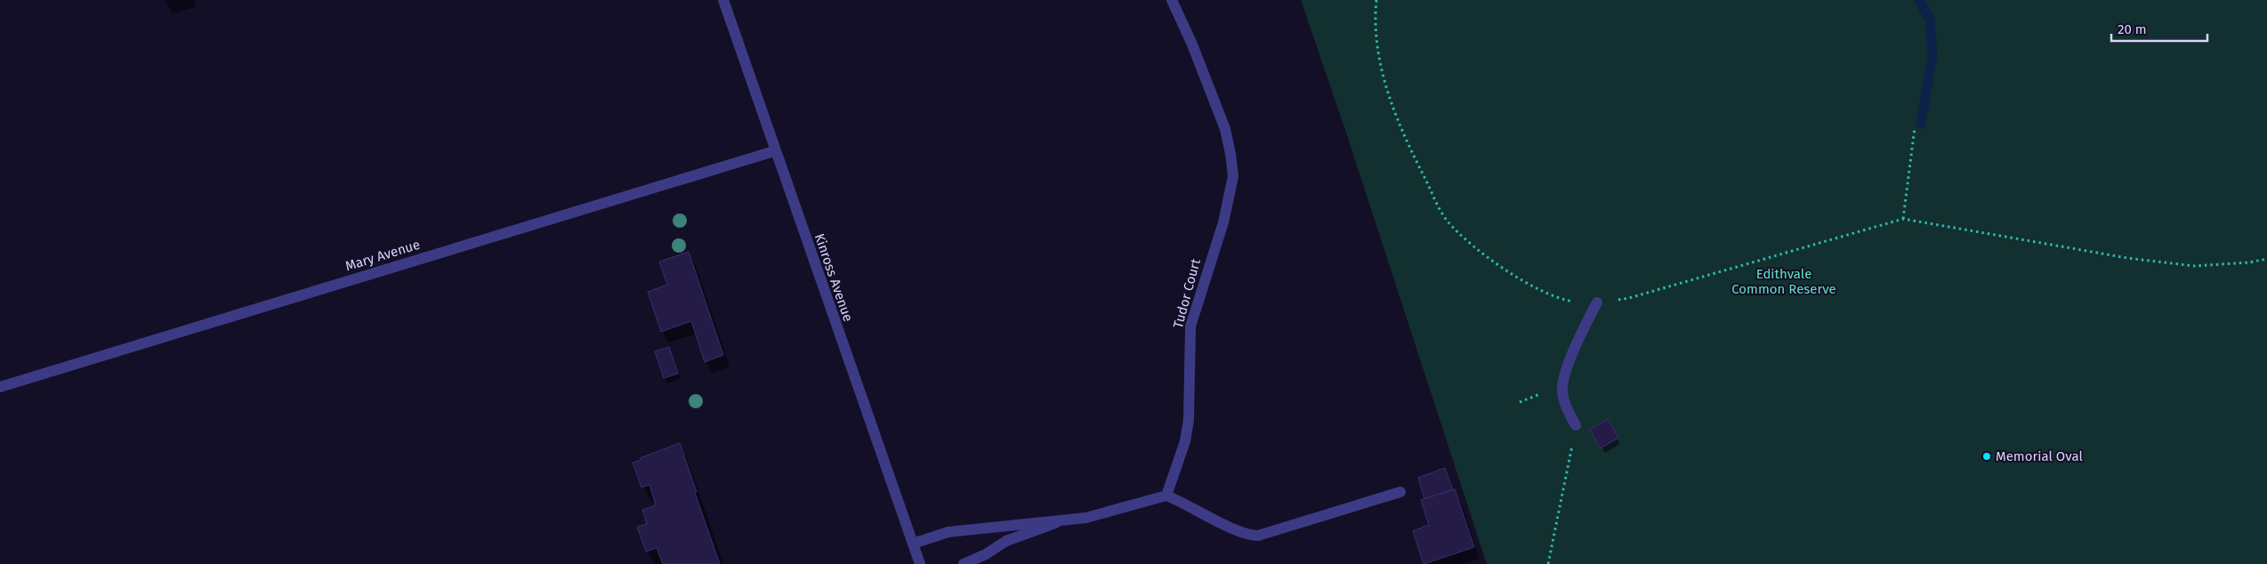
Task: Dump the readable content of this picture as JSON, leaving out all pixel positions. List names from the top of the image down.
{
  "streets": {
    "street": ["Mary Avenue", "Kinross Avenue", "Tudor Court"]
  },
  "crossings": [
    ["Mary Avenue", "Kinross Avenue"]
  ],
  "parks": ["Edithvale Common Reserve"],
  "places": ["Memorial Oval"],
  "scale_bar": "20 m"
}
